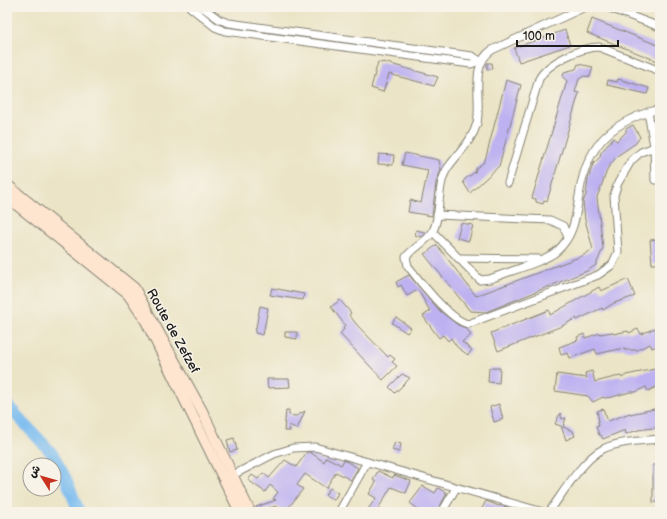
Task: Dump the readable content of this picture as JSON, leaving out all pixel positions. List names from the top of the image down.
{
  "streets": {
    "main road": ["Route de Zefzef"]
  },
  "scale_bar": "100 m",
  "north": "top left"
}
